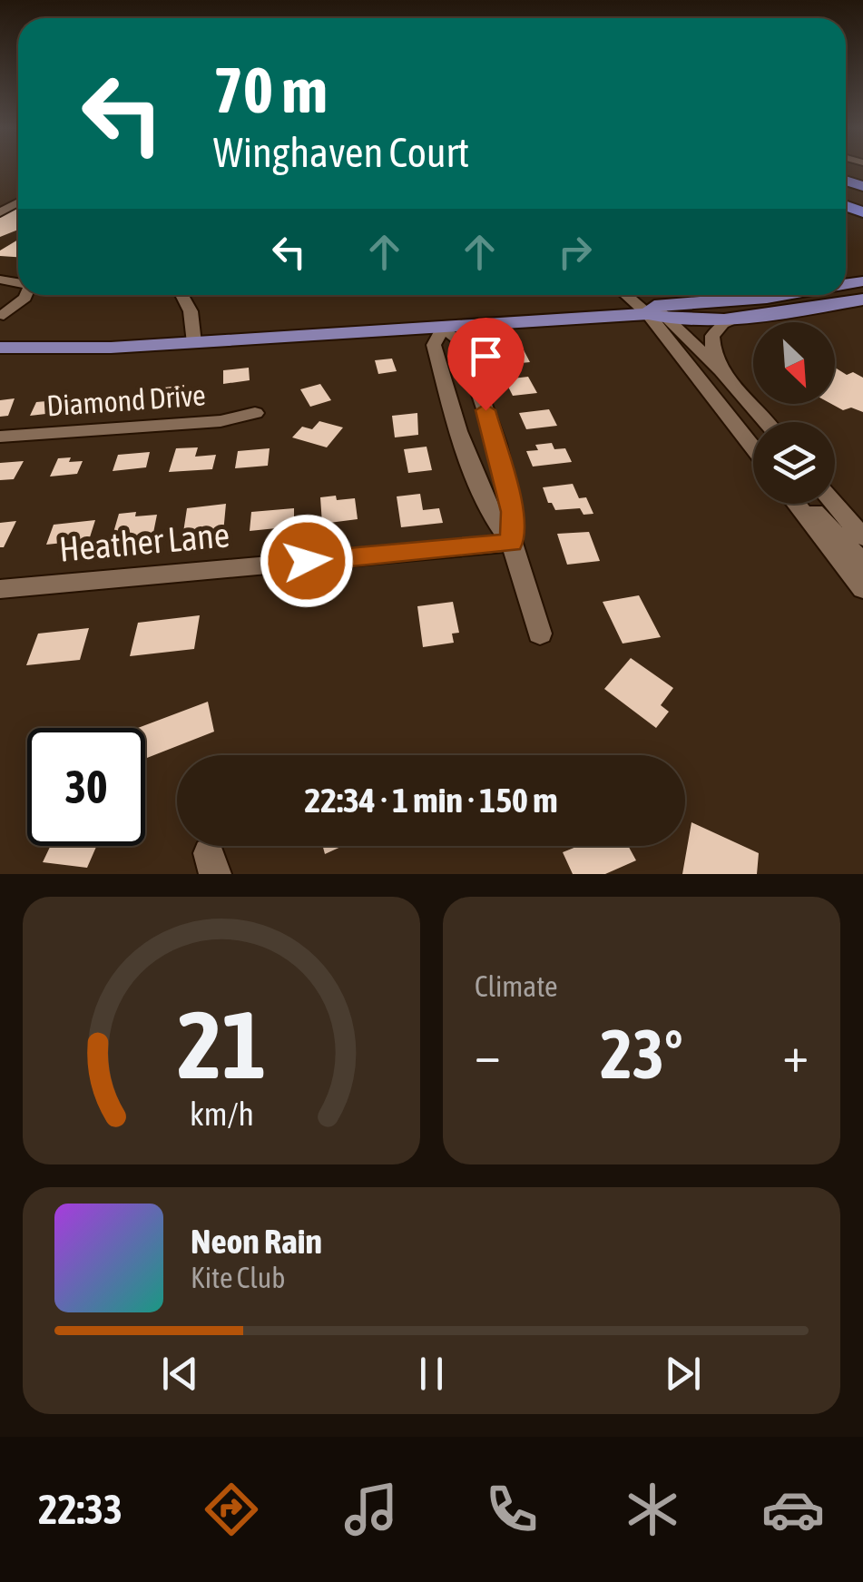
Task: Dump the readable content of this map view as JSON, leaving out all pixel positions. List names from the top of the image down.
{
  "streets": {
    "street": ["Diamond Drive", "Heather Lane"]
  },
  "north": "bottom right",
  "page": {
    "turn": ["70 m", "Winghaven Court"],
    "limit": "30",
    "trip": "22:34 · 1 min · 150 m",
    "tile": "Climate",
    "heat": ["−", "23°", "+"],
    "song": ["Neon Rain", "Kite Club"],
    "tabs": "22:33",
    "gauge": ["21", "km/h"]
  }
}
